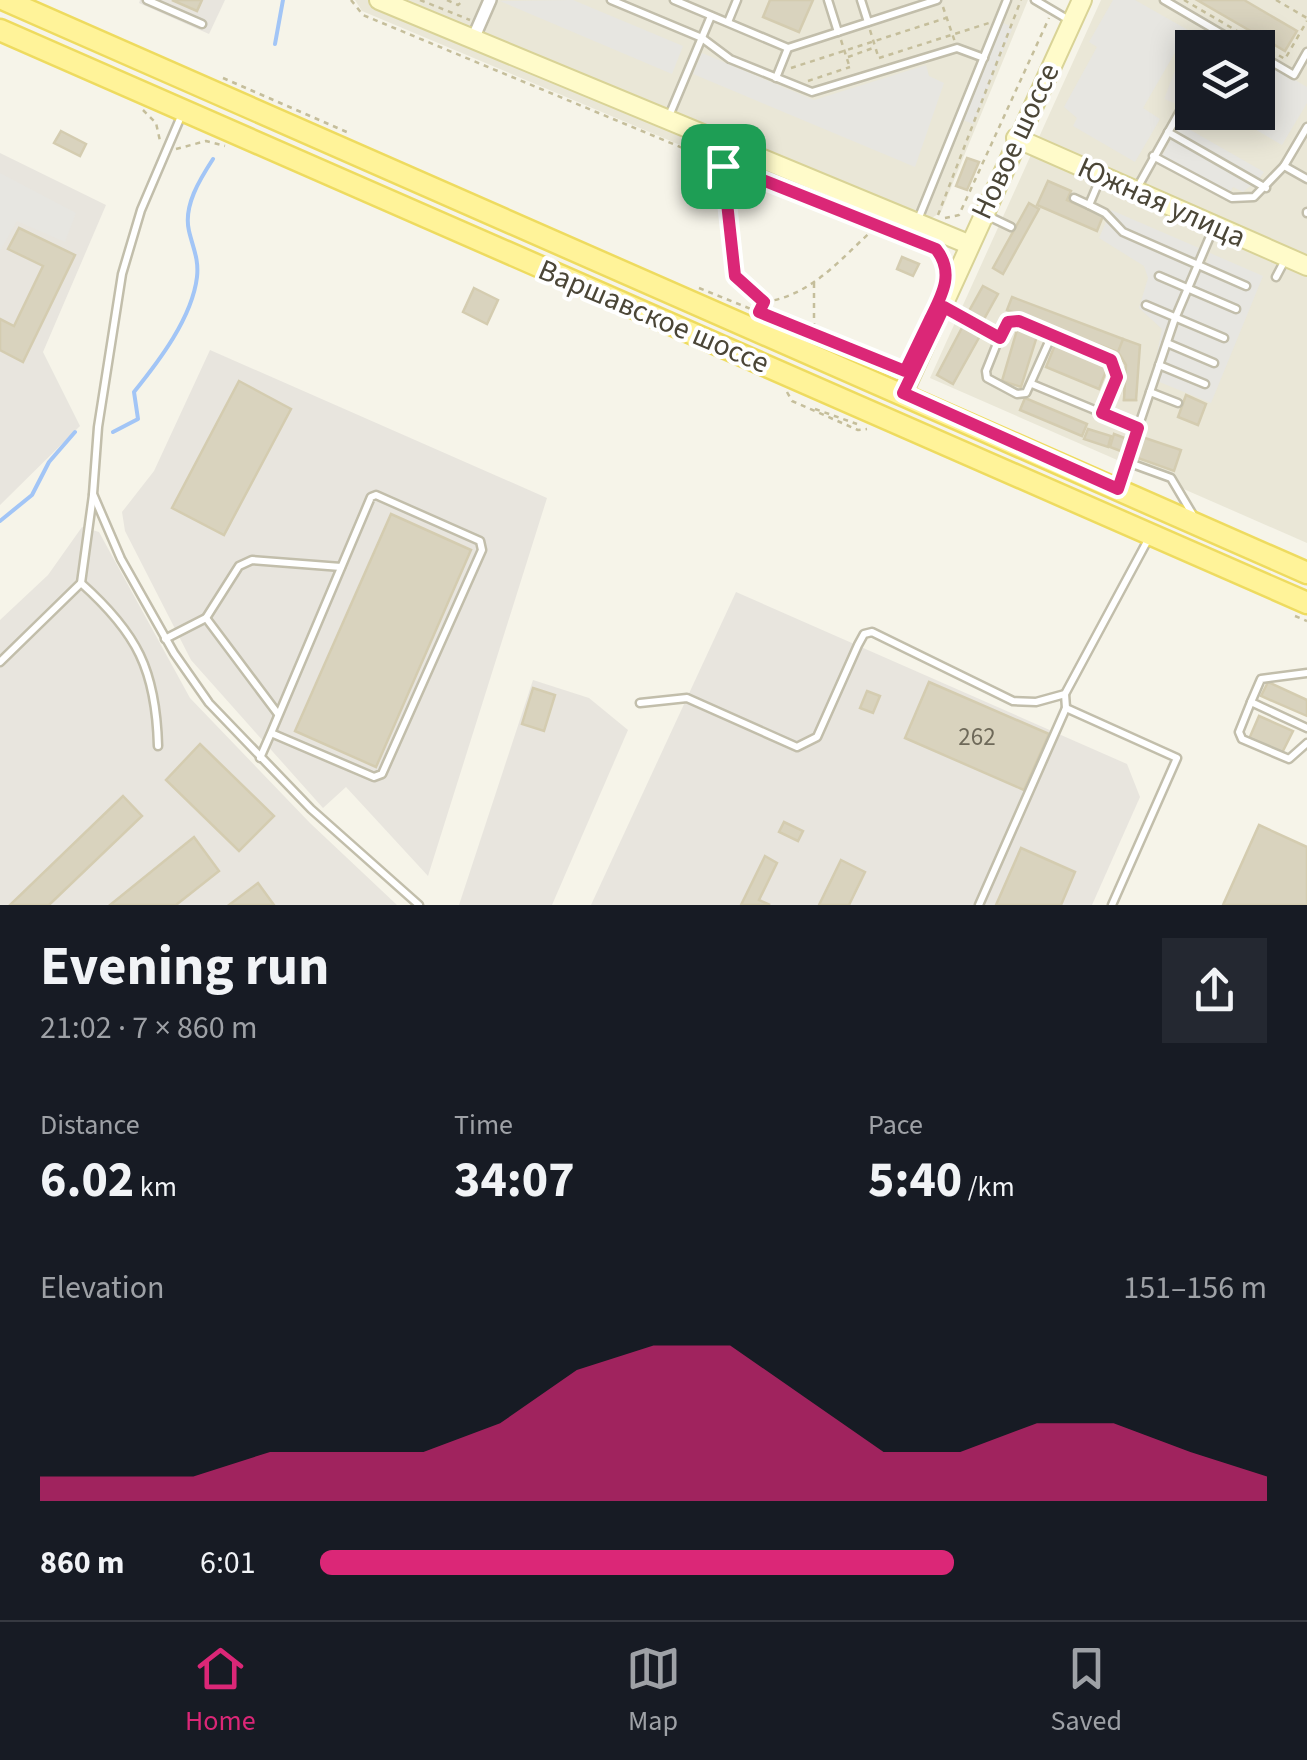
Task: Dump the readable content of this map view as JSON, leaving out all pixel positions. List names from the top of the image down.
{
  "streets": {
    "main road": ["Варшавское шоссе"],
    "street": ["Новое шоссе", "Южная улица"]
  },
  "crossings": [
    ["Новое шоссе", "Южная улица"],
    ["Новое шоссе", "Варшавское шоссе"]
  ],
  "house_numbers": ["262"],
  "page": {
    "heading": ["Evening run", "21:02 · 7 × 860 m"],
    "stats": [
      ["Distance", "6.02 km"],
      ["Time", "34:07"],
      ["Pace", "5:40 /km"]
    ],
    "chart": ["Elevation", "151–156 m"],
    "list": [
      {
        "name": "860 m",
        "note": "6:01"
      }
    ],
    "tabs": ["Home", "Map", "Saved"]
  }
}
